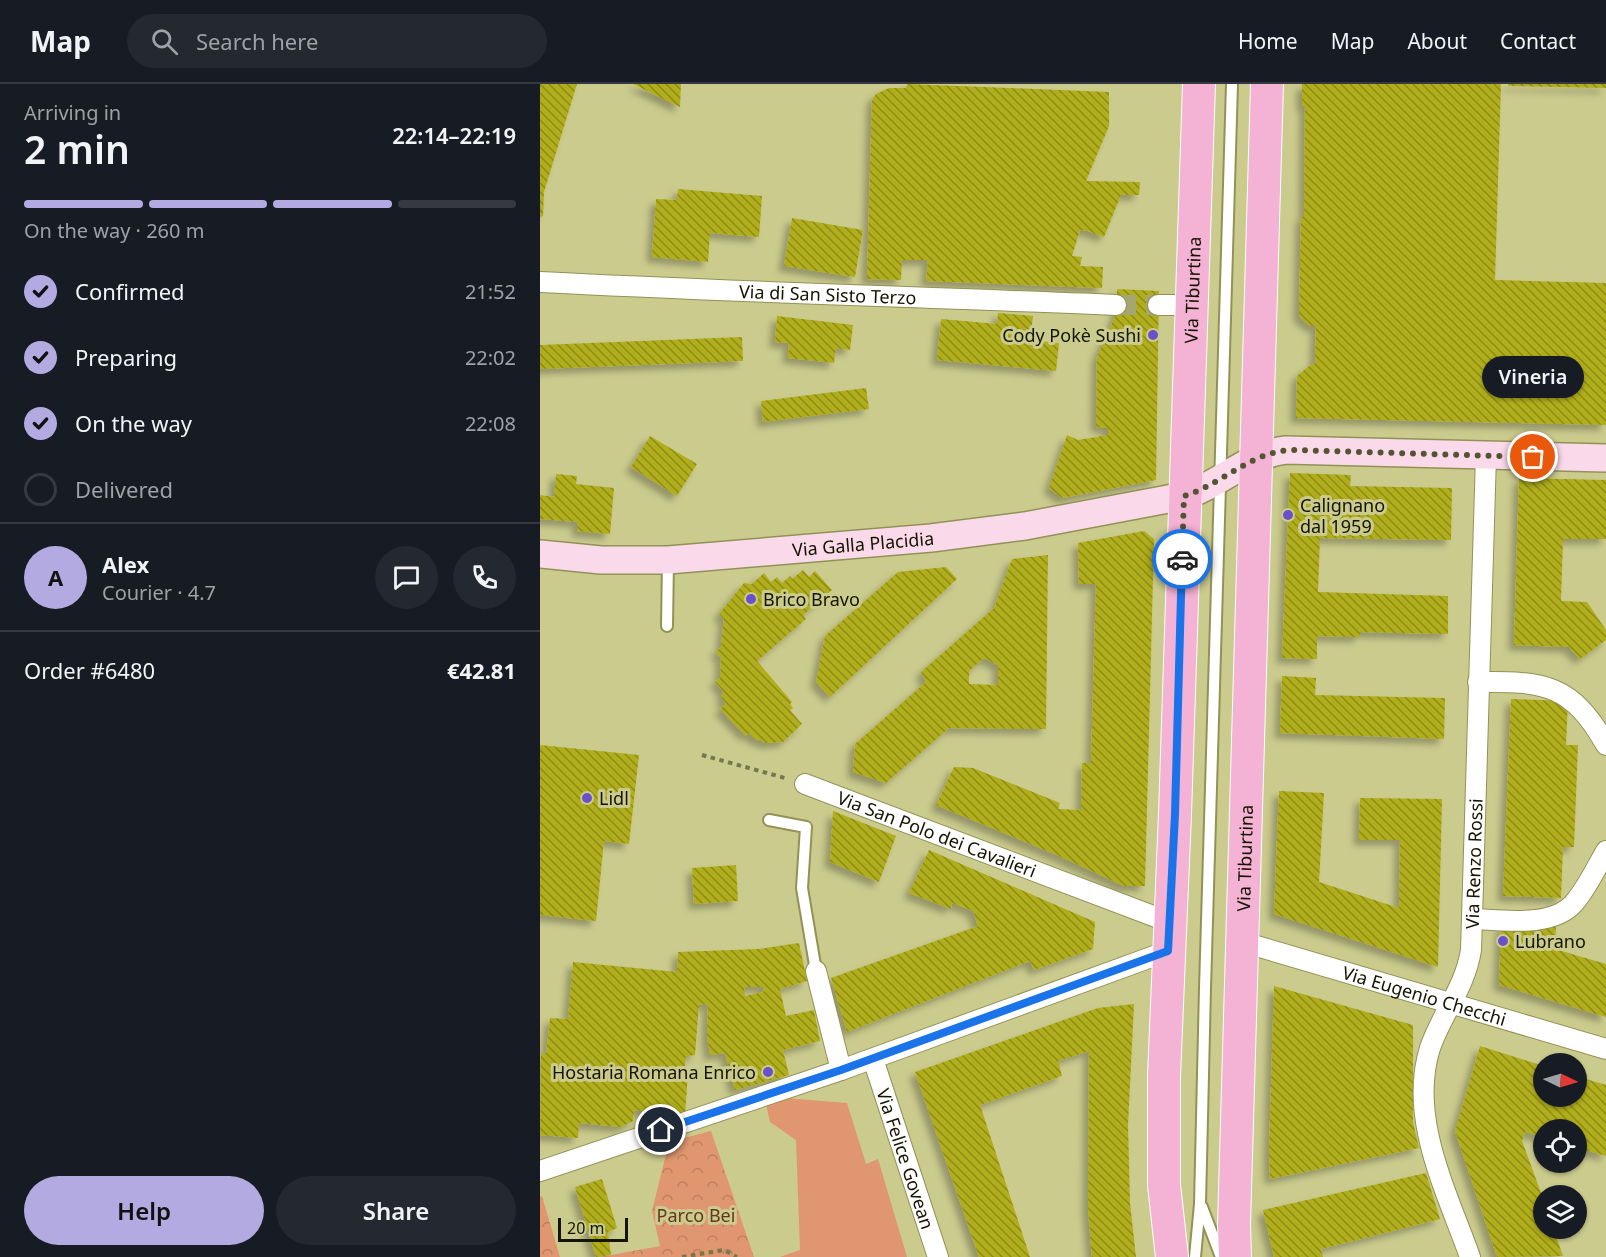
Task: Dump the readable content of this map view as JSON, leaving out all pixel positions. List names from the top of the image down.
{
  "streets": {
    "main road": ["Via Tiburtina", "Via Galla Placidia"],
    "street": [
      "Via di San Sisto Terzo",
      "Via San Polo dei Cavalieri",
      "Via Renzo Rossi",
      "Via Eugenio Checchi",
      "Via Felice Govean"
    ]
  },
  "crossings": [
    ["Via Tiburtina", "Via Galla Placidia"],
    ["Via Tiburtina", "Via San Polo dei Cavalieri"],
    ["Via Tiburtina", "Via Eugenio Checchi"],
    ["Via Renzo Rossi", "Via Eugenio Checchi"]
  ],
  "parks": ["Parco Bei"],
  "places": [
    "Cody Pokè Sushi",
    "Vineria",
    "Calignano dal 1959",
    "Brico Bravo",
    "Lidl",
    "Lubrano",
    "Hostaria Romana Enrico"
  ],
  "scale_bar": "20 m",
  "north": "right",
  "page": {
    "header": "Map",
    "search": "Search here",
    "nav": [
      "Home",
      "Map",
      "About",
      "Contact"
    ],
    "heading": ["2 min", "Arriving in", "22:14–22:19"],
    "panel": [
      "Alex",
      "Courier · 4.7",
      "Order #6480",
      "€42.81"
    ],
    "bar": "On the way · 260 m",
    "list": [
      ["Confirmed", "21:52"],
      ["Preparing", "22:02"],
      ["On the way", "22:08"],
      "Delivered"
    ],
    "bubble": "Vineria",
    "round": "A",
    "buttons": ["Help", "Share"],
    "scale": "20 m"
  }
}
